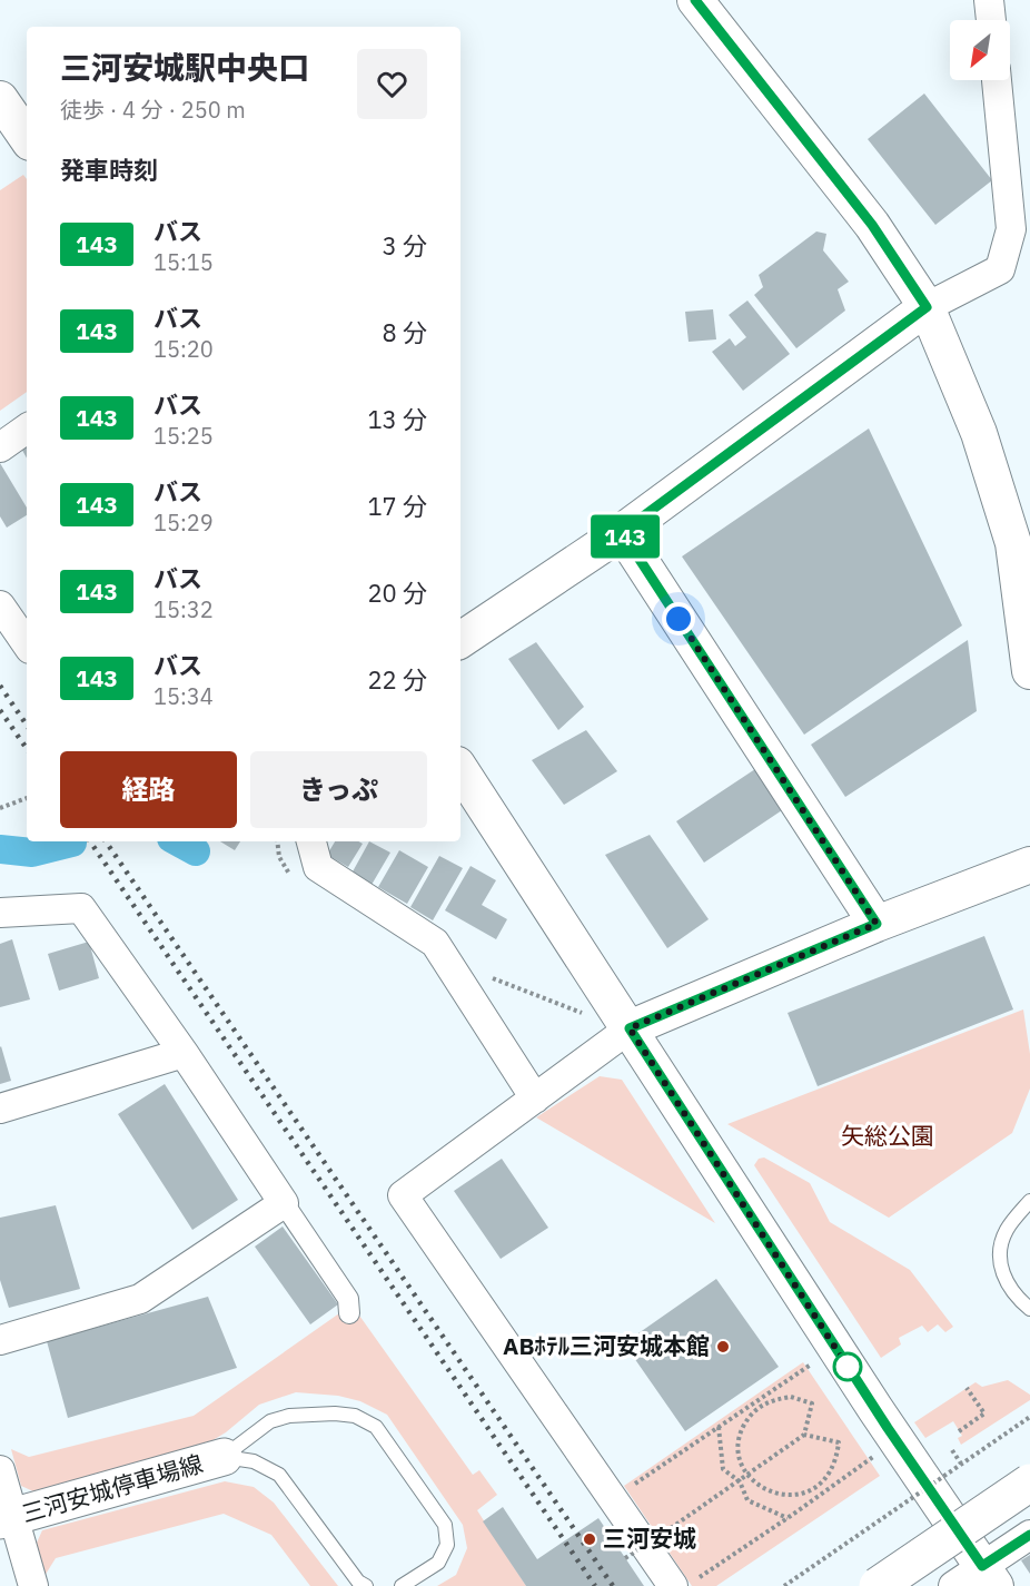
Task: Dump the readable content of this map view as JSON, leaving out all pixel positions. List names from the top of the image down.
{
  "streets": {
    "main road": ["三河安城停車場線"]
  },
  "parks": ["矢総公園"],
  "places": ["ABﾎﾃﾙ三河安城本館", "三河安城"],
  "lines": ["bus line 143"],
  "north": "bottom left",
  "page": {
    "on_map": "143",
    "heading": [
      ["三河安城駅中央口", "徒歩 · 4 分 · 250 m"],
      "発車時刻"
    ],
    "list": [
      {
        "mark": "143",
        "name": "バス",
        "note": "15:15",
        "value": "3 分"
      },
      {
        "mark": "143",
        "name": "バス",
        "note": "15:20",
        "value": "8 分"
      },
      {
        "mark": "143",
        "name": "バス",
        "note": "15:25",
        "value": "13 分"
      },
      {
        "mark": "143",
        "name": "バス",
        "note": "15:29",
        "value": "17 分"
      },
      {
        "mark": "143",
        "name": "バス",
        "note": "15:32",
        "value": "20 分"
      },
      {
        "mark": "143",
        "name": "バス",
        "note": "15:34",
        "value": "22 分"
      }
    ],
    "buttons": ["経路", "きっぷ"]
  }
}
